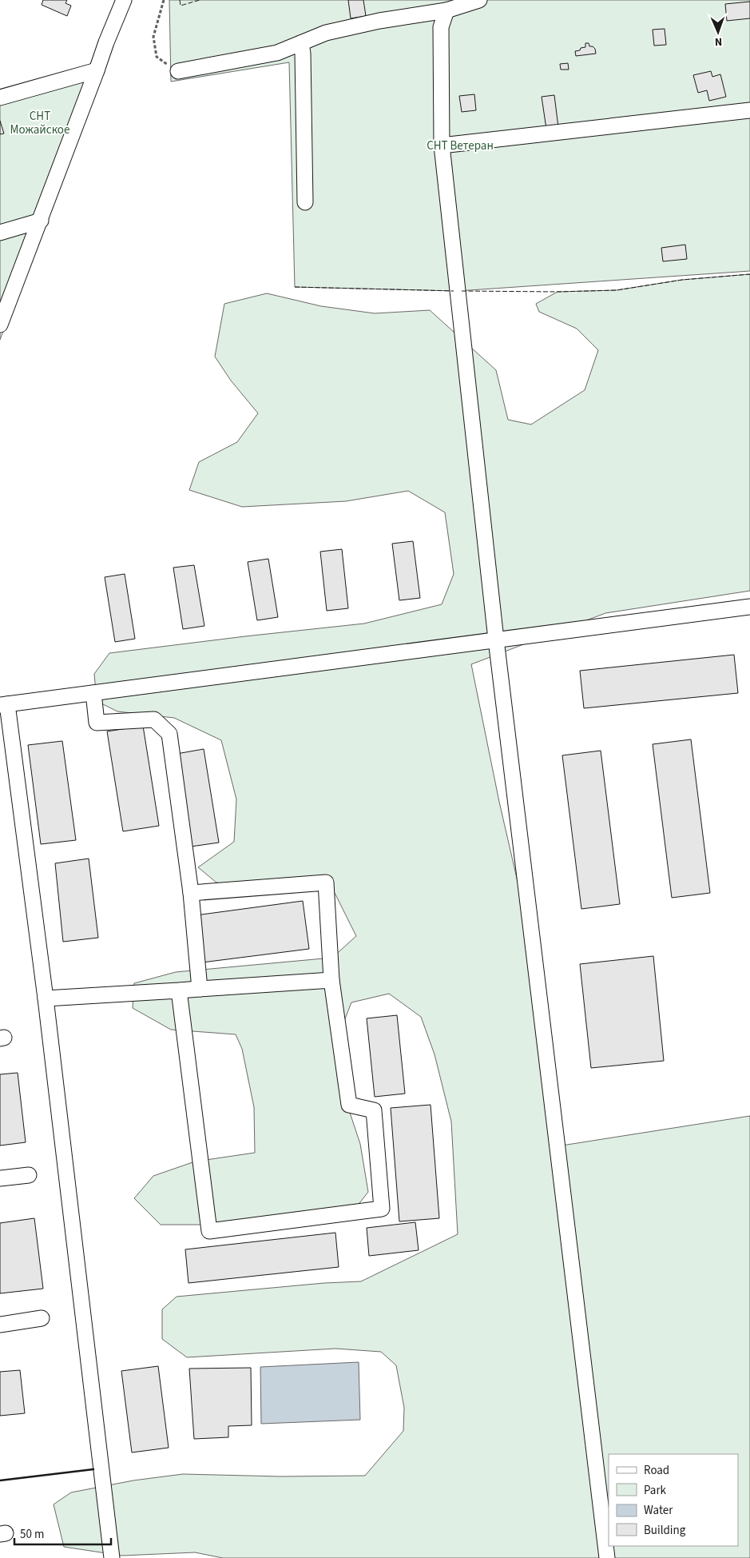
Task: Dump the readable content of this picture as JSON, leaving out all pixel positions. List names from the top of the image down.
{
  "parks": ["СНТ Можайское", "СНТ Ветеран"],
  "legend": [
    "Road",
    "Park",
    "Water",
    "Building"
  ],
  "scale_bar": "50 m",
  "north": "bottom"
}
